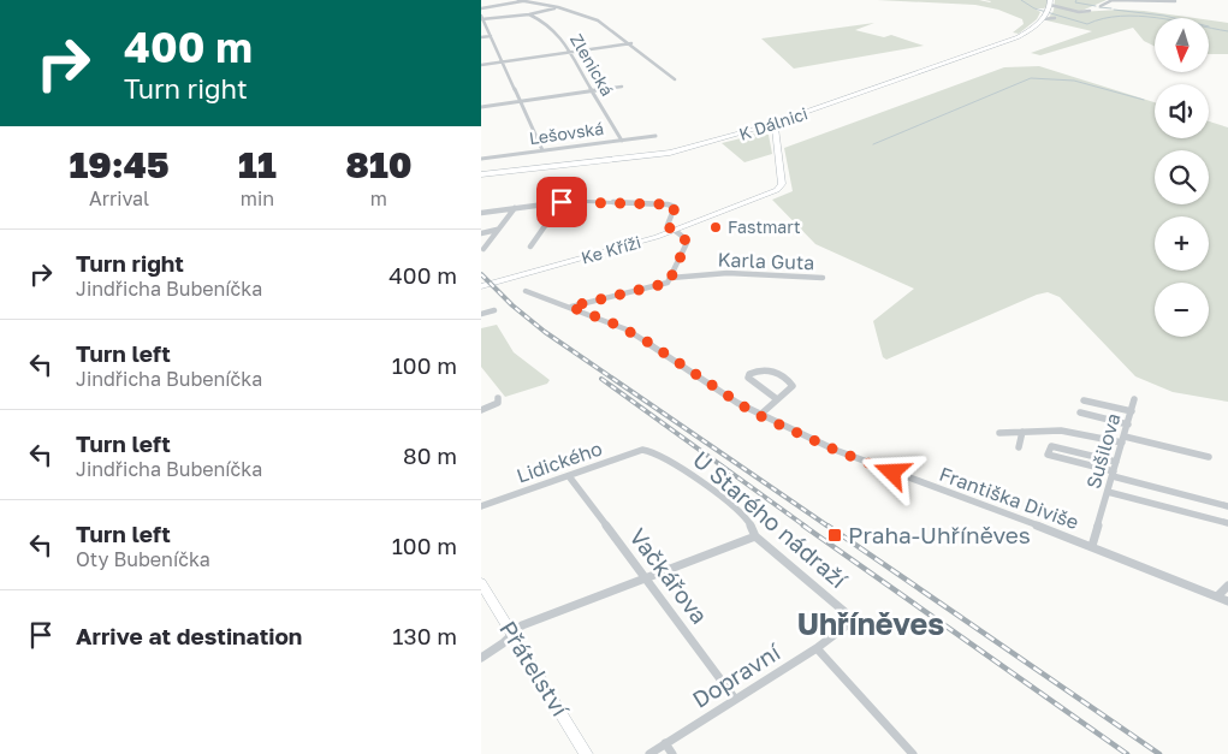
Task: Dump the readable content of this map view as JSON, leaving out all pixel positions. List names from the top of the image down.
{
  "streets": {
    "street": [
      "Zlenická",
      "K Dálnici",
      "Lešovská",
      "Ke Kříži",
      "Karla Guta",
      "Sušilova",
      "Lidického",
      "Františka Diviše",
      "U Starého nádraží",
      "Vačkářova",
      "Přátelství",
      "Dopravní"
    ]
  },
  "crossings": [
    ["Zlenická", "Lešovská"],
    ["K Dálnici", "Ke Kříži"],
    ["Karla Guta", "Františka Diviše"],
    ["Sušilova", "Františka Diviše"],
    ["Lidického", "U Starého nádraží"],
    ["Lidického", "Vačkářova"],
    ["U Starého nádraží", "Dopravní"],
    ["Vačkářova", "Dopravní"]
  ],
  "districts": ["Uhříněves"],
  "places": {
    "other": ["Fastmart"],
    "transit": ["Praha-Uhříněves"]
  },
  "north": "bottom",
  "page": {
    "turn": ["400 m", "Turn right"],
    "map_buttons": ["+", "−"],
    "eta": [
      "19:45",
      "Arrival",
      "11",
      "min",
      "810",
      "m"
    ],
    "list": [
      {
        "name": "Turn right",
        "note": "Jindřicha Bubeníčka",
        "value": "400 m"
      },
      {
        "name": "Turn left",
        "note": "Jindřicha Bubeníčka",
        "value": "100 m"
      },
      {
        "name": "Turn left",
        "note": "Jindřicha Bubeníčka",
        "value": "80 m"
      },
      {
        "name": "Turn left",
        "note": "Oty Bubeníčka",
        "value": "100 m"
      },
      {
        "name": "Arrive at destination",
        "value": "130 m"
      }
    ]
  }
}
